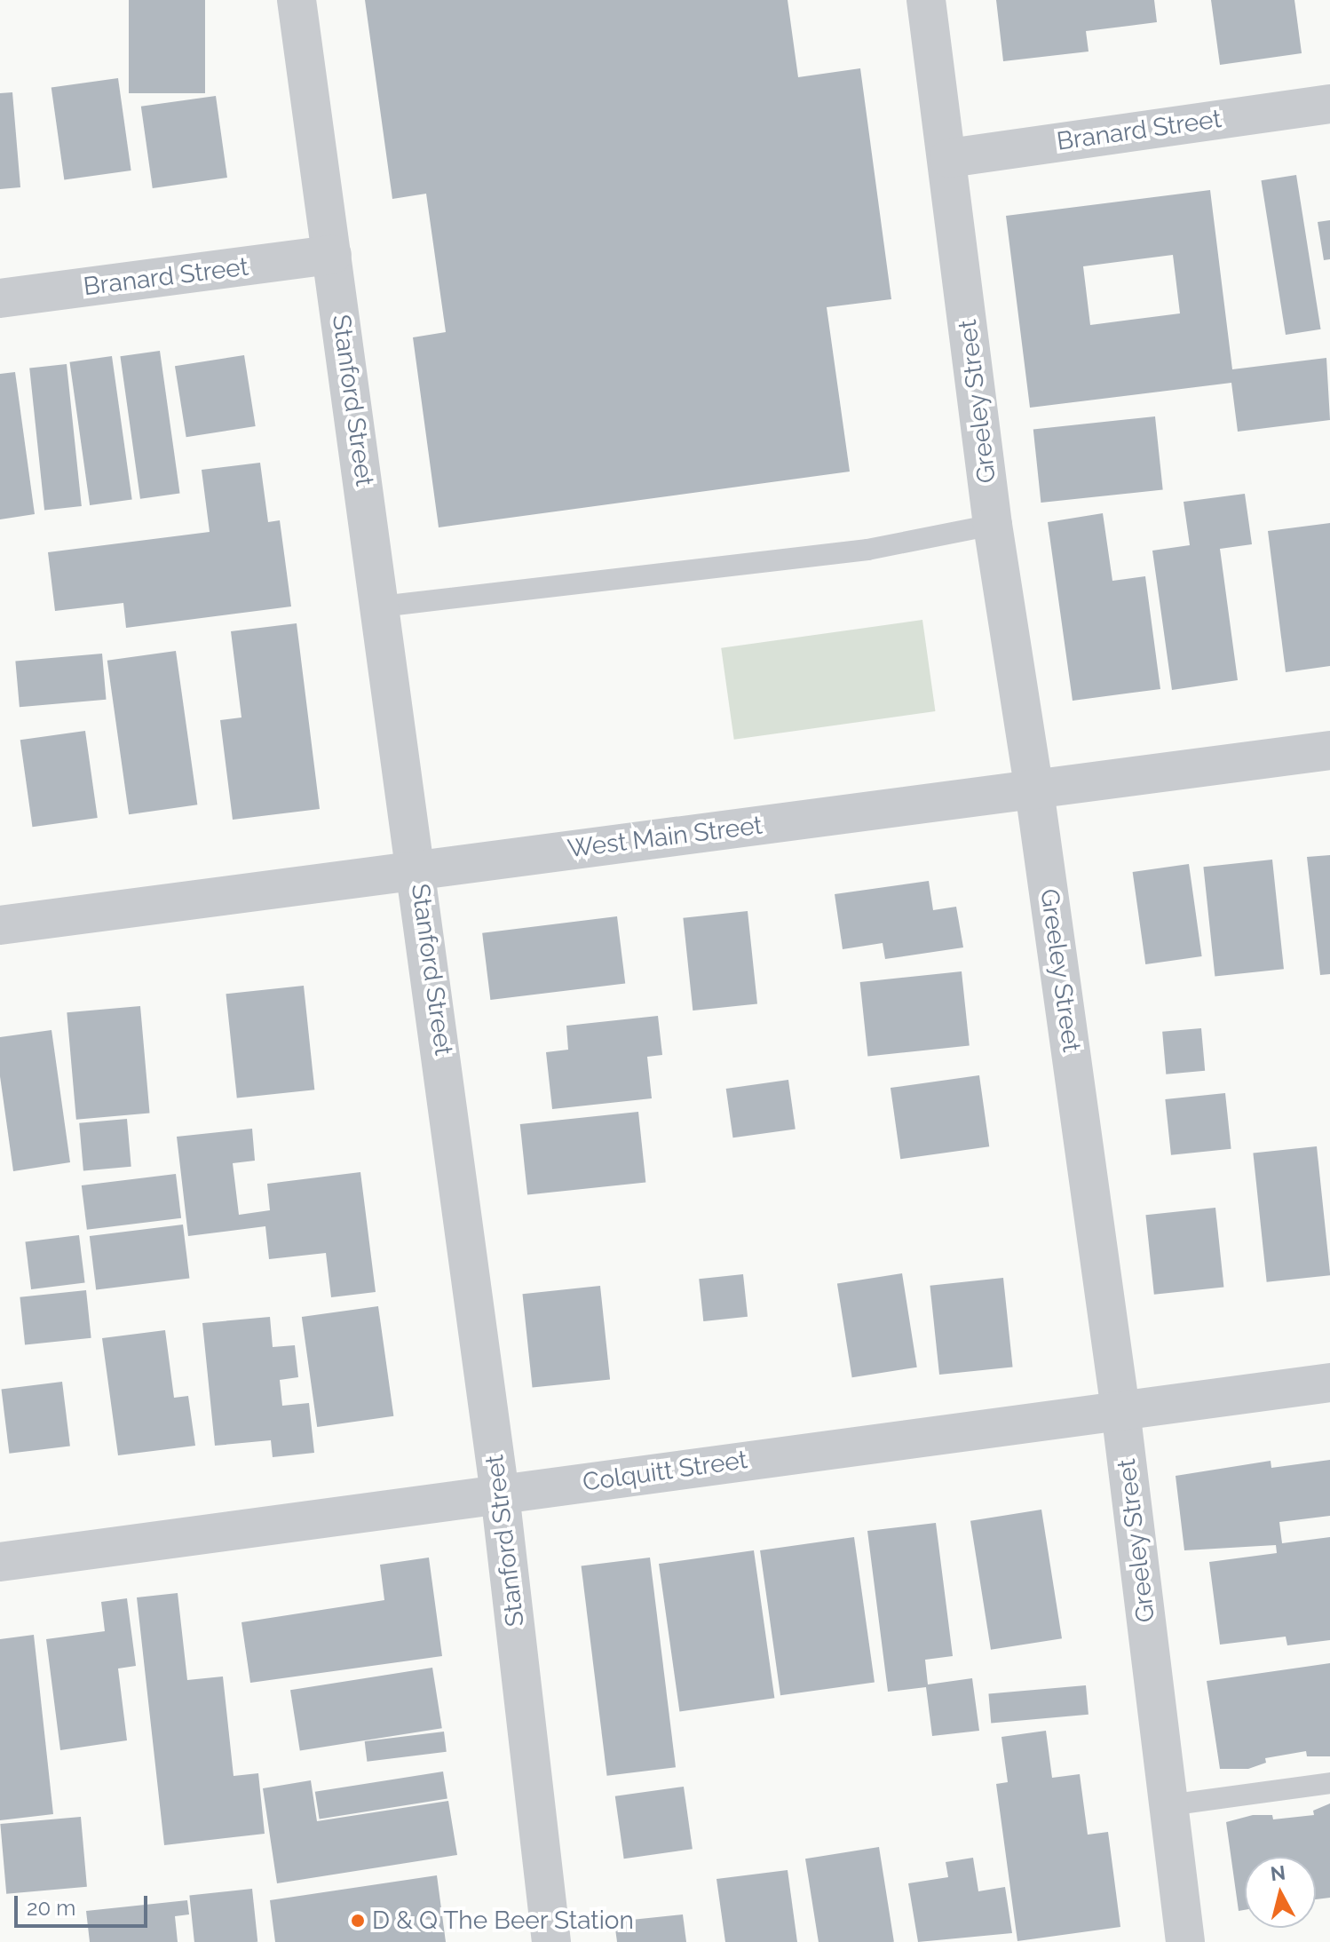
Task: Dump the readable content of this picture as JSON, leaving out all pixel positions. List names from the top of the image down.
{
  "streets": {
    "street": [
      "Branard Street",
      "Stanford Street",
      "Greeley Street",
      "West Main Street",
      "Colquitt Street"
    ]
  },
  "crossings": [
    ["Branard Street", "Stanford Street"],
    ["Branard Street", "Greeley Street"],
    ["Stanford Street", "West Main Street"],
    ["Stanford Street", "Colquitt Street"],
    ["Greeley Street", "West Main Street"],
    ["Greeley Street", "Colquitt Street"]
  ],
  "places": ["D & Q The Beer Station"],
  "scale_bar": "20 m",
  "north": "top"
}
